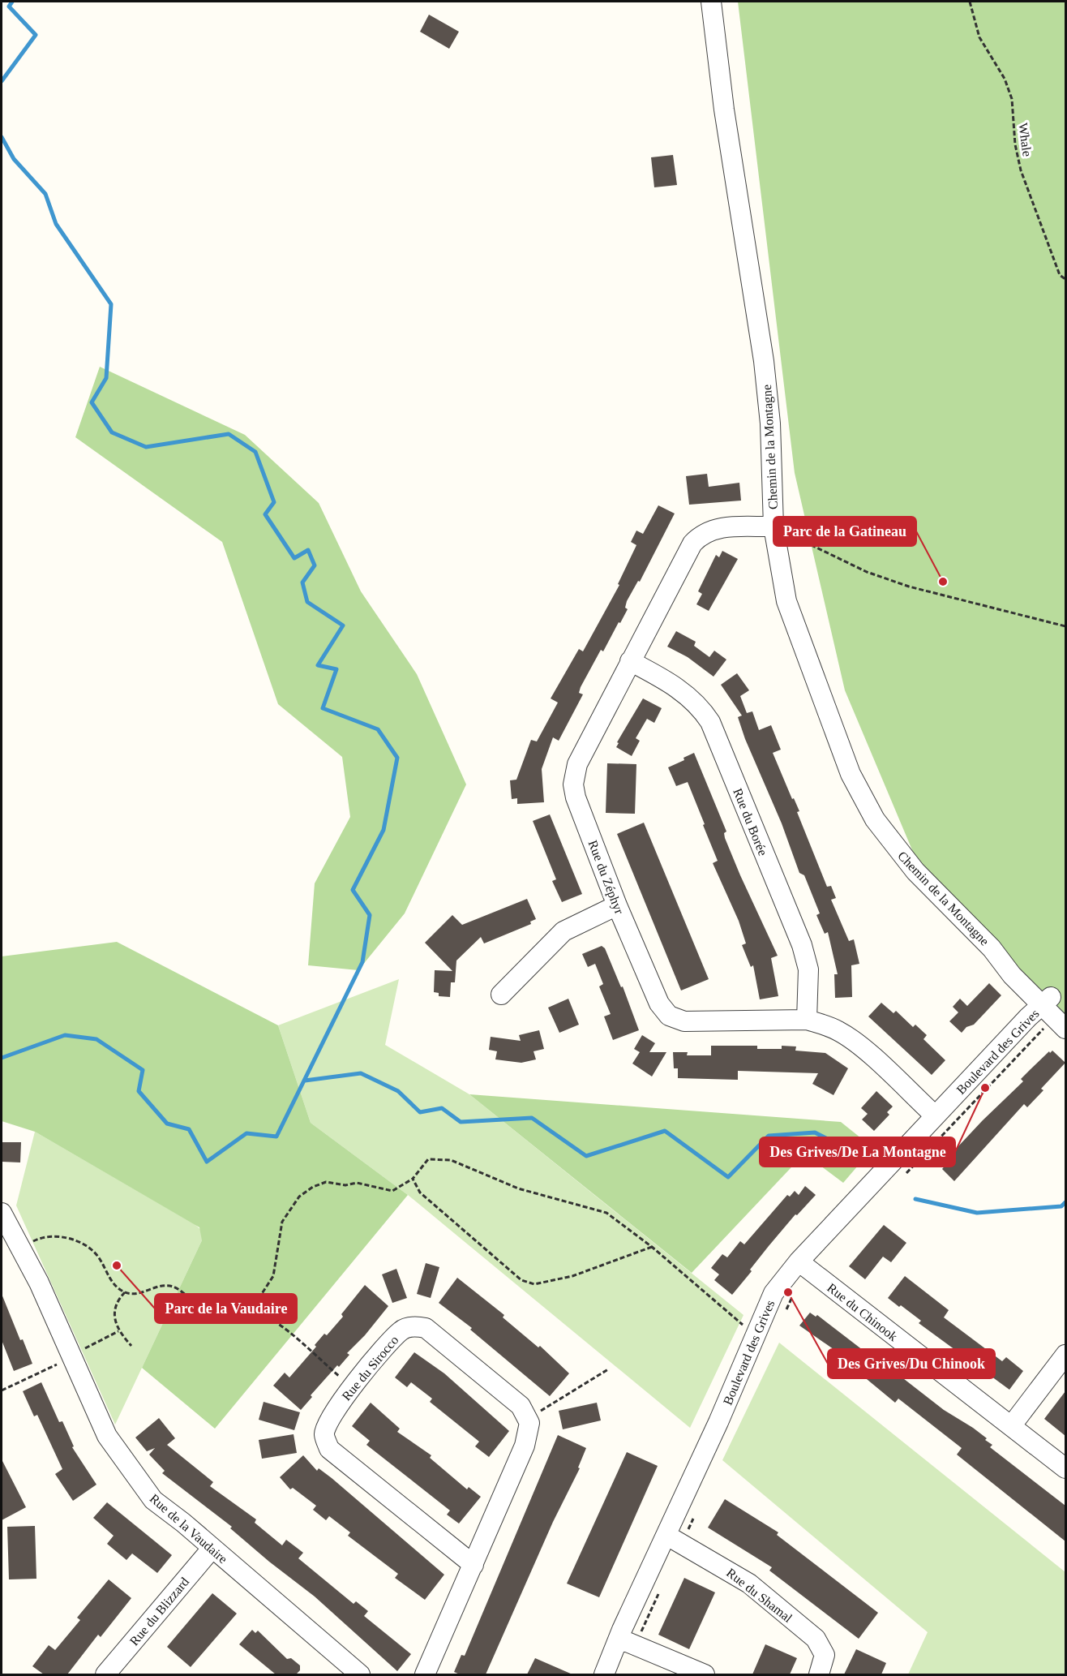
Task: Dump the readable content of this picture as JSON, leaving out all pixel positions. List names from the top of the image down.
{
  "streets": {
    "street": [
      "Chemin de la Montagne",
      "Rue du Borée",
      "Rue du Zéphyr",
      "Boulevard des Grives",
      "Rue du Chinook",
      "Rue du Sirocco",
      "Rue de la Vaudaire",
      "Rue du Shamal",
      "Rue du Blizzard"
    ],
    "path": ["Whale"]
  },
  "crossings": [
    ["Chemin de la Montagne", "Rue du Zéphyr"],
    ["Chemin de la Montagne", "Boulevard des Grives"],
    ["Rue du Borée", "Rue du Zéphyr"],
    ["Rue du Zéphyr", "Boulevard des Grives"],
    ["Boulevard des Grives", "Rue du Chinook"],
    ["Boulevard des Grives", "Rue du Shamal"],
    ["Rue de la Vaudaire", "Rue du Blizzard"]
  ],
  "places": [
    "Parc de la Gatineau",
    "Des Grives/De La Montagne",
    "Parc de la Vaudaire",
    "Des Grives/Du Chinook"
  ]
}
